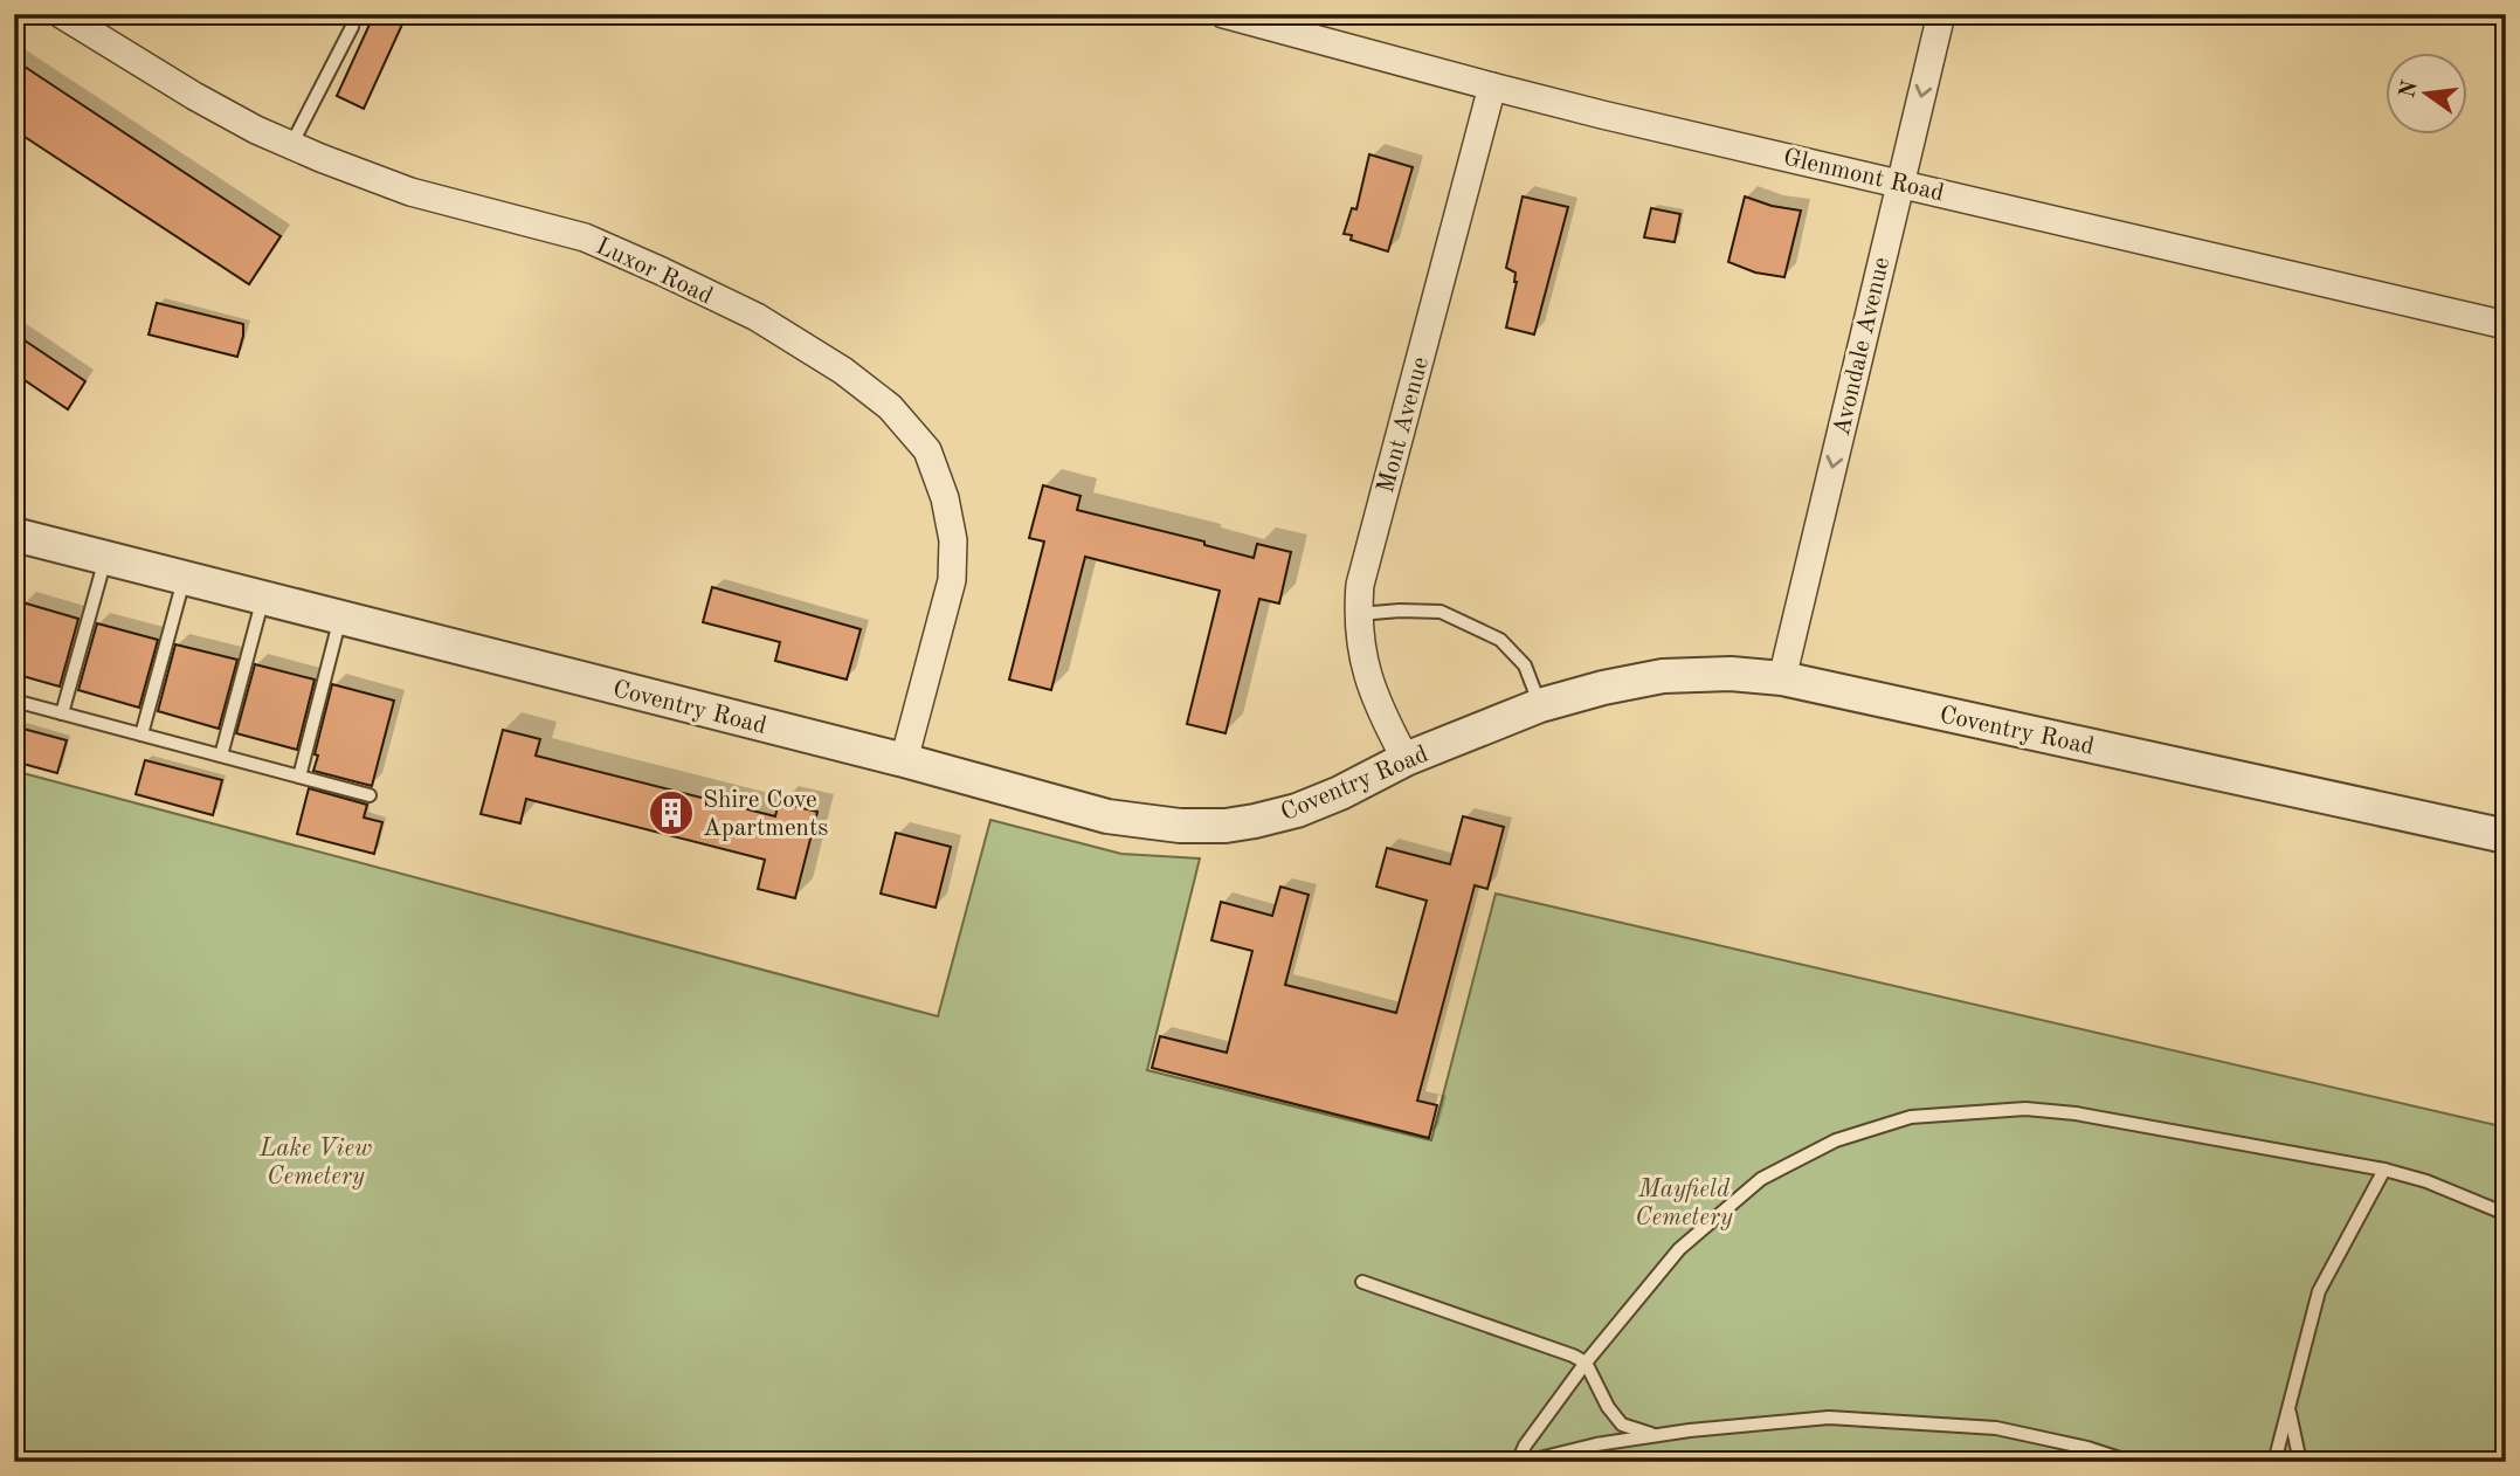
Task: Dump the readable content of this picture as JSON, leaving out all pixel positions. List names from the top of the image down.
{
  "streets": {
    "street": [
      "Glenmont Road",
      "Luxor Road",
      "Avondale Avenue",
      "Mont Avenue",
      "Coventry Road"
    ]
  },
  "crossings": [
    ["Glenmont Road", "Avondale Avenue"],
    ["Glenmont Road", "Mont Avenue"],
    ["Luxor Road", "Coventry Road"],
    ["Avondale Avenue", "Coventry Road"],
    ["Mont Avenue", "Coventry Road"]
  ],
  "one_way": ["Avondale Avenue"],
  "parks": ["Lake View Cemetery", "Mayfield Cemetery"],
  "places": {
    "building": ["Shire Cove Apartments"]
  },
  "north": "left"
}
